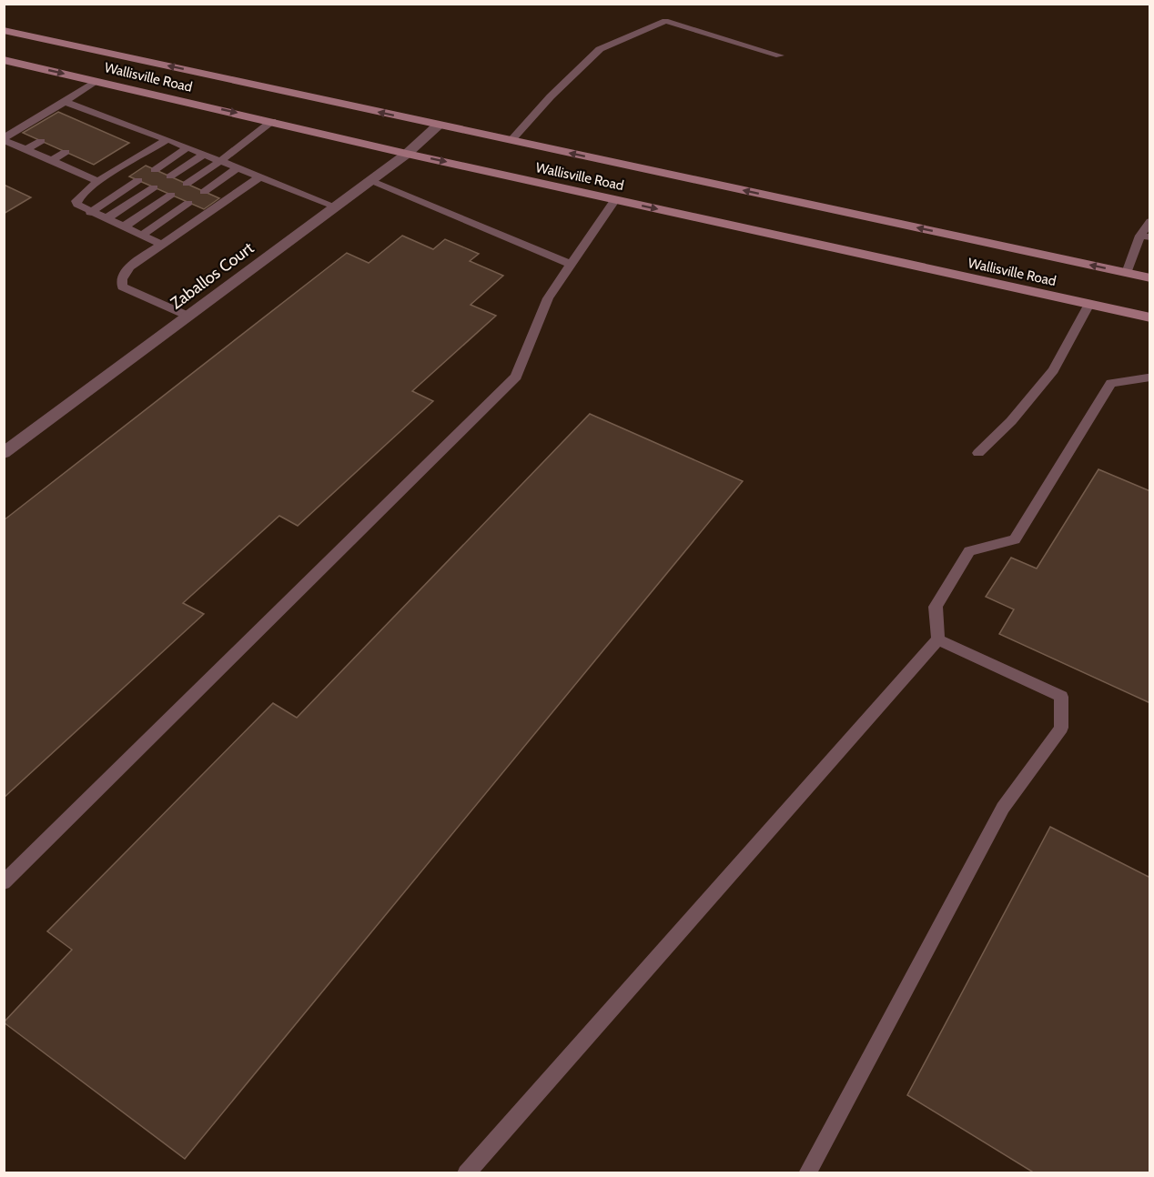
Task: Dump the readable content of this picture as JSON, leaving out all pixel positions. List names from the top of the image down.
{
  "streets": {
    "main road": ["Wallisville Road"],
    "street": ["Zaballos Court"]
  },
  "crossings": [
    ["Wallisville Road", "Zaballos Court"]
  ]
}
